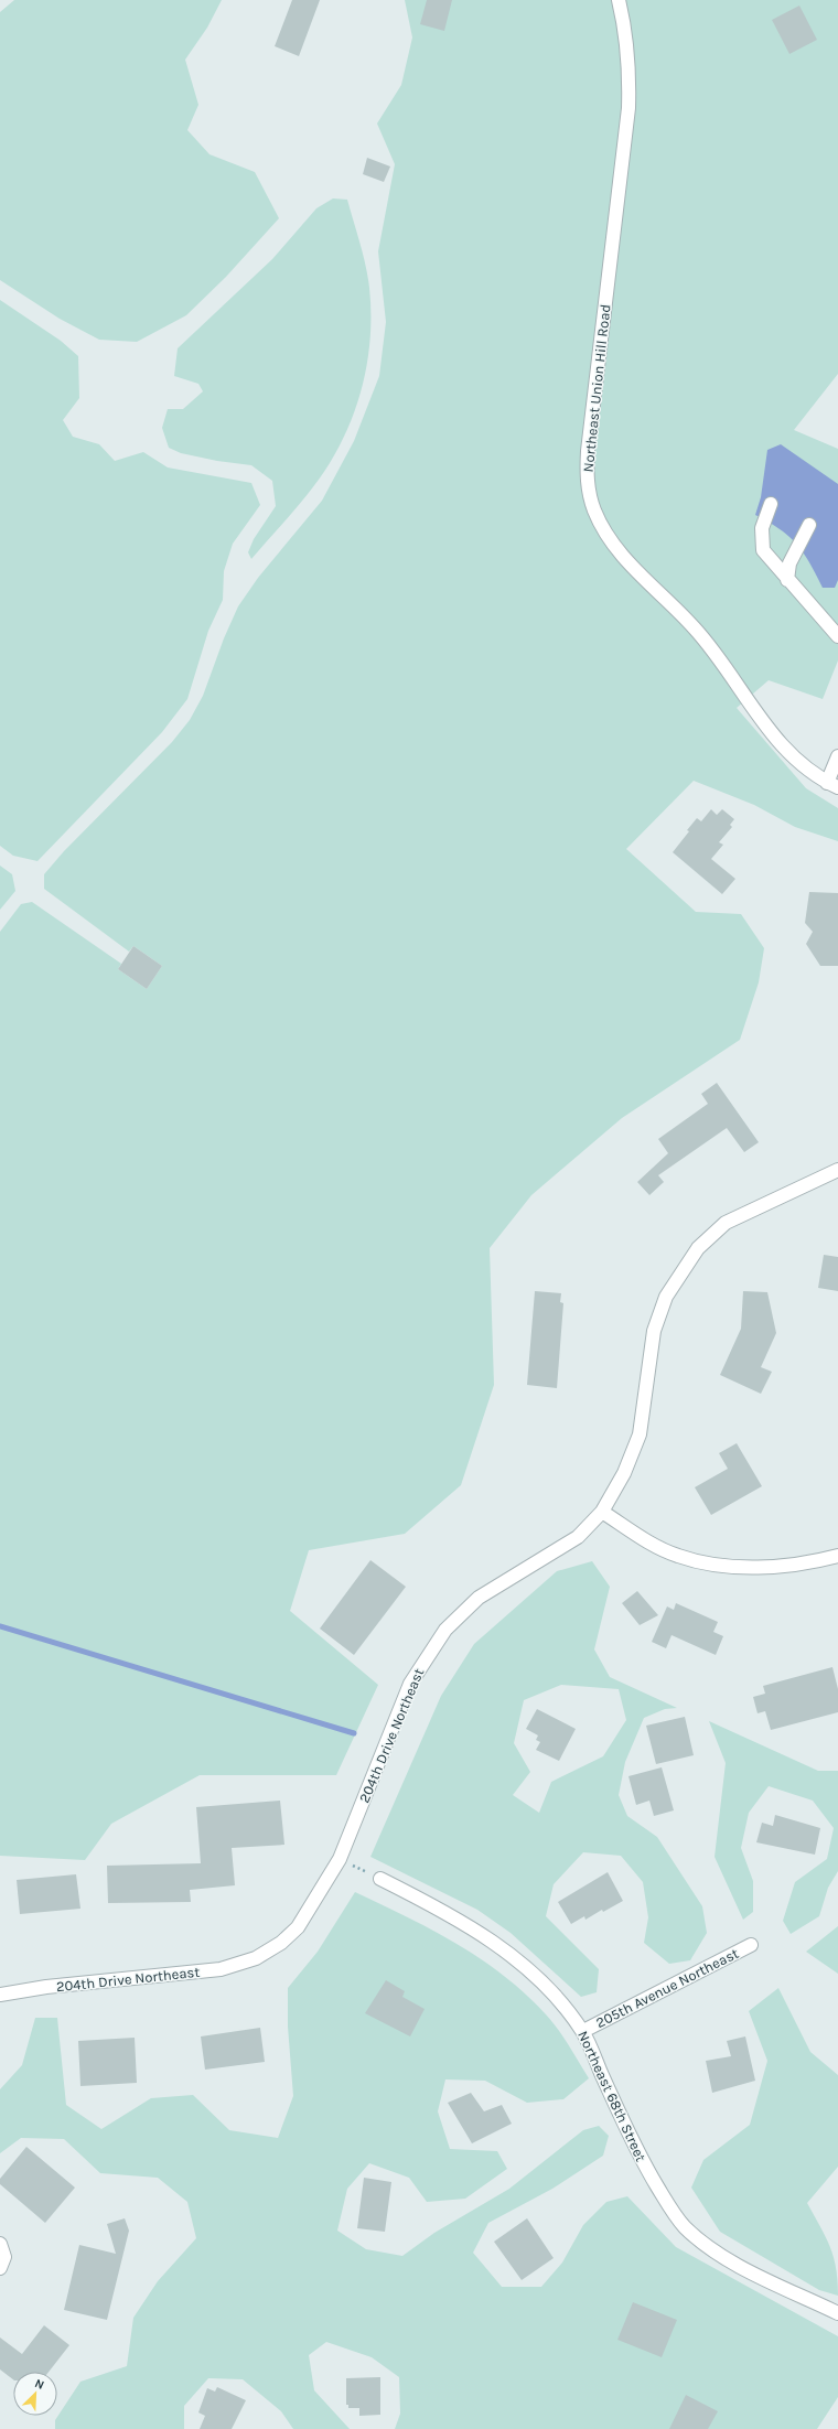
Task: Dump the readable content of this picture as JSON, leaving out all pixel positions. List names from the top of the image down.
{
  "streets": {
    "street": [
      "Northeast Union Hill Road",
      "204th Drive Northeast",
      "205th Avenue Northeast",
      "Northeast 68th Street"
    ]
  },
  "crossings": [
    ["205th Avenue Northeast", "Northeast 68th Street"]
  ],
  "north": "top right"
}
